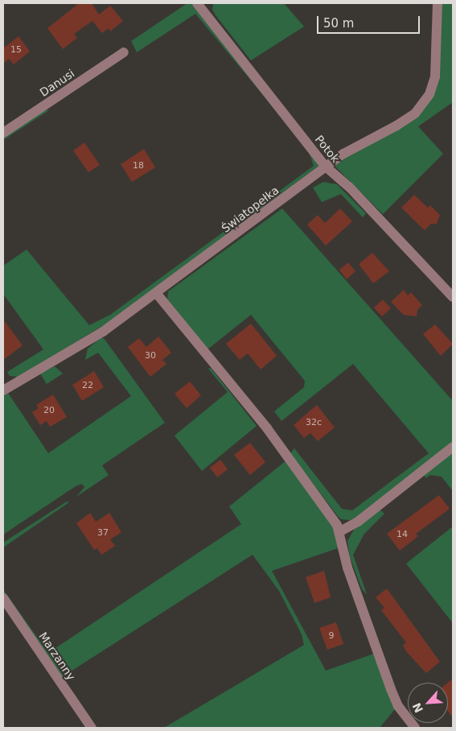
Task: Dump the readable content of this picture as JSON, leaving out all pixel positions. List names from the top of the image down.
{
  "streets": {
    "street": [
      "Danusi",
      "Potok",
      "Światopełka",
      "Marzanny"
    ]
  },
  "crossings": [
    ["Potok", "Światopełka"]
  ],
  "house_numbers": [
    "15",
    "18",
    "30",
    "22",
    "20",
    "32c",
    "37",
    "14",
    "9"
  ],
  "scale_bar": "50 m",
  "north": "bottom left"
}
